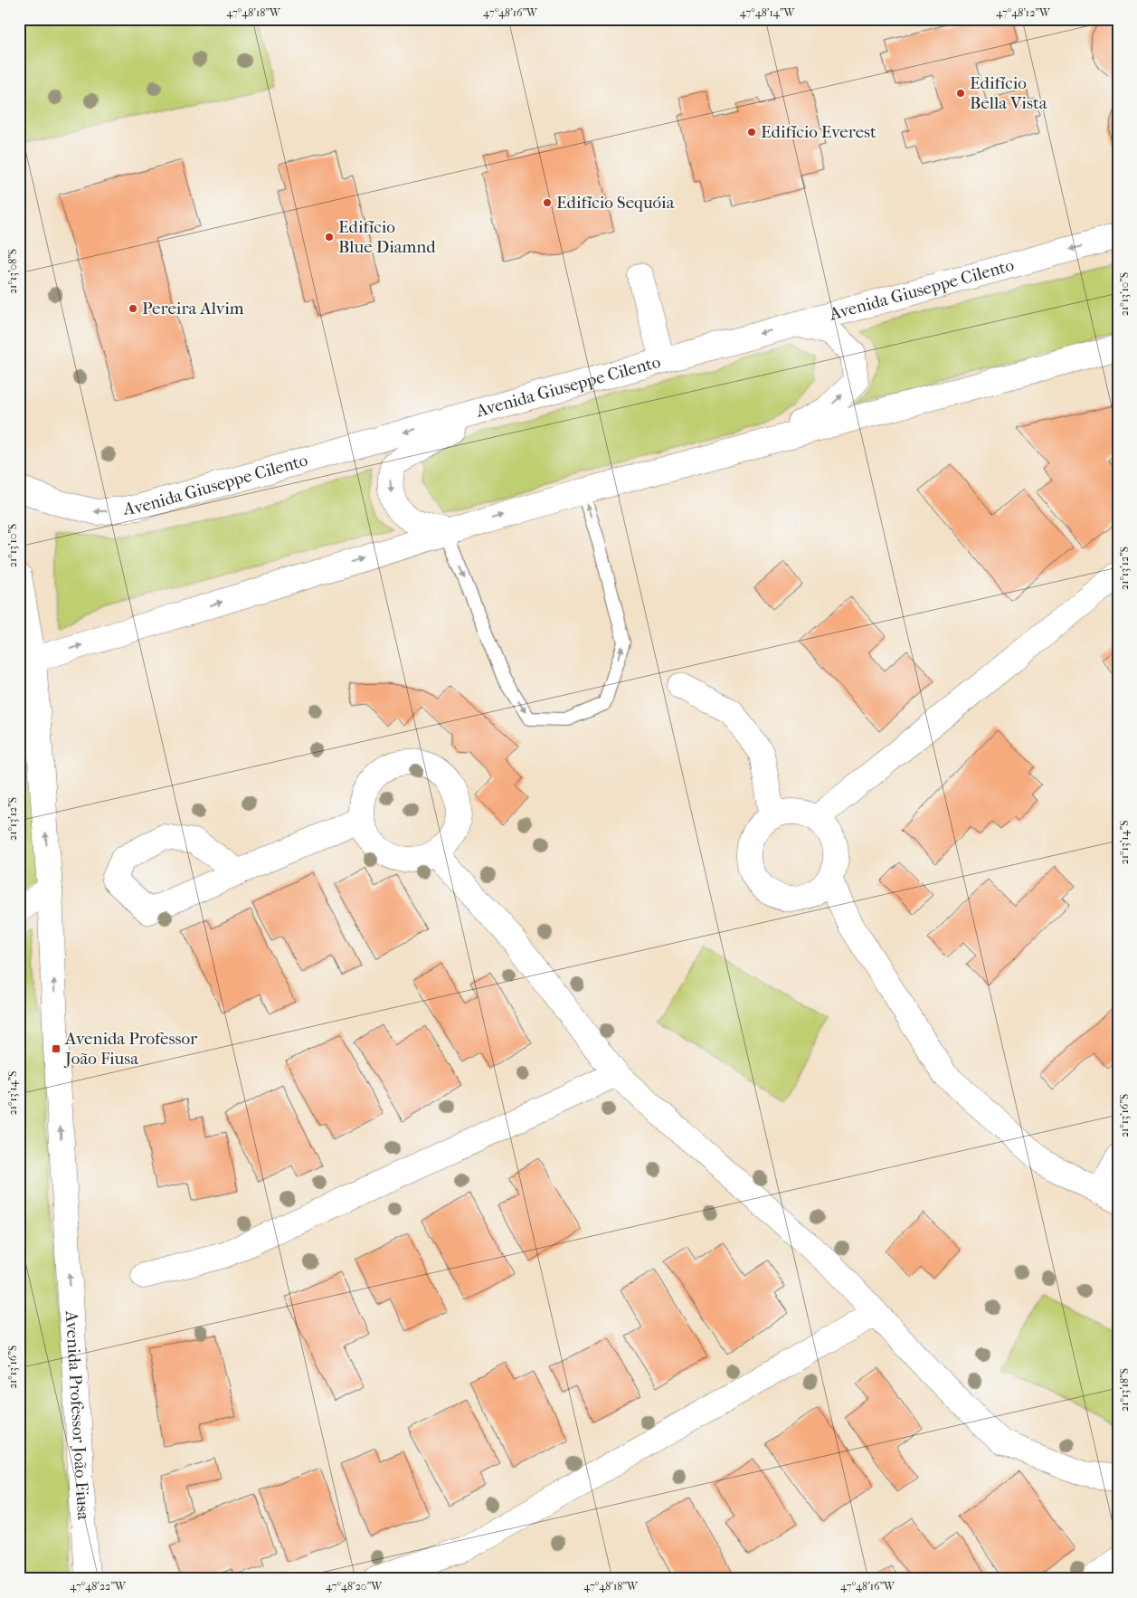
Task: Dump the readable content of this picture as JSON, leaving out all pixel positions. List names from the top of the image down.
{
  "streets": {
    "street": ["Avenida Giuseppe Cilento", "Avenida Professor João Fiusa"]
  },
  "one_way": ["Avenida Professor João Fiusa"],
  "places": {
    "other": [
      "Edifício Bella Vista",
      "Edifício Everest",
      "Edifício Sequóia",
      "Edifício Blue Diamnd",
      "Pereira Alvim"
    ],
    "transit": ["Avenida Professor João Fiusa"]
  },
  "coordinates": [
    "47°48'18\"W",
    "47°48'16\"W",
    "47°48'14\"W",
    "47°48'12\"W",
    "21°13'08\"S",
    "21°13'10\"S",
    "21°13'12\"S",
    "21°13'14\"S",
    "21°13'16\"S",
    "21°13'18\"S",
    "47°48'22\"W",
    "47°48'20\"W"
  ]
}
